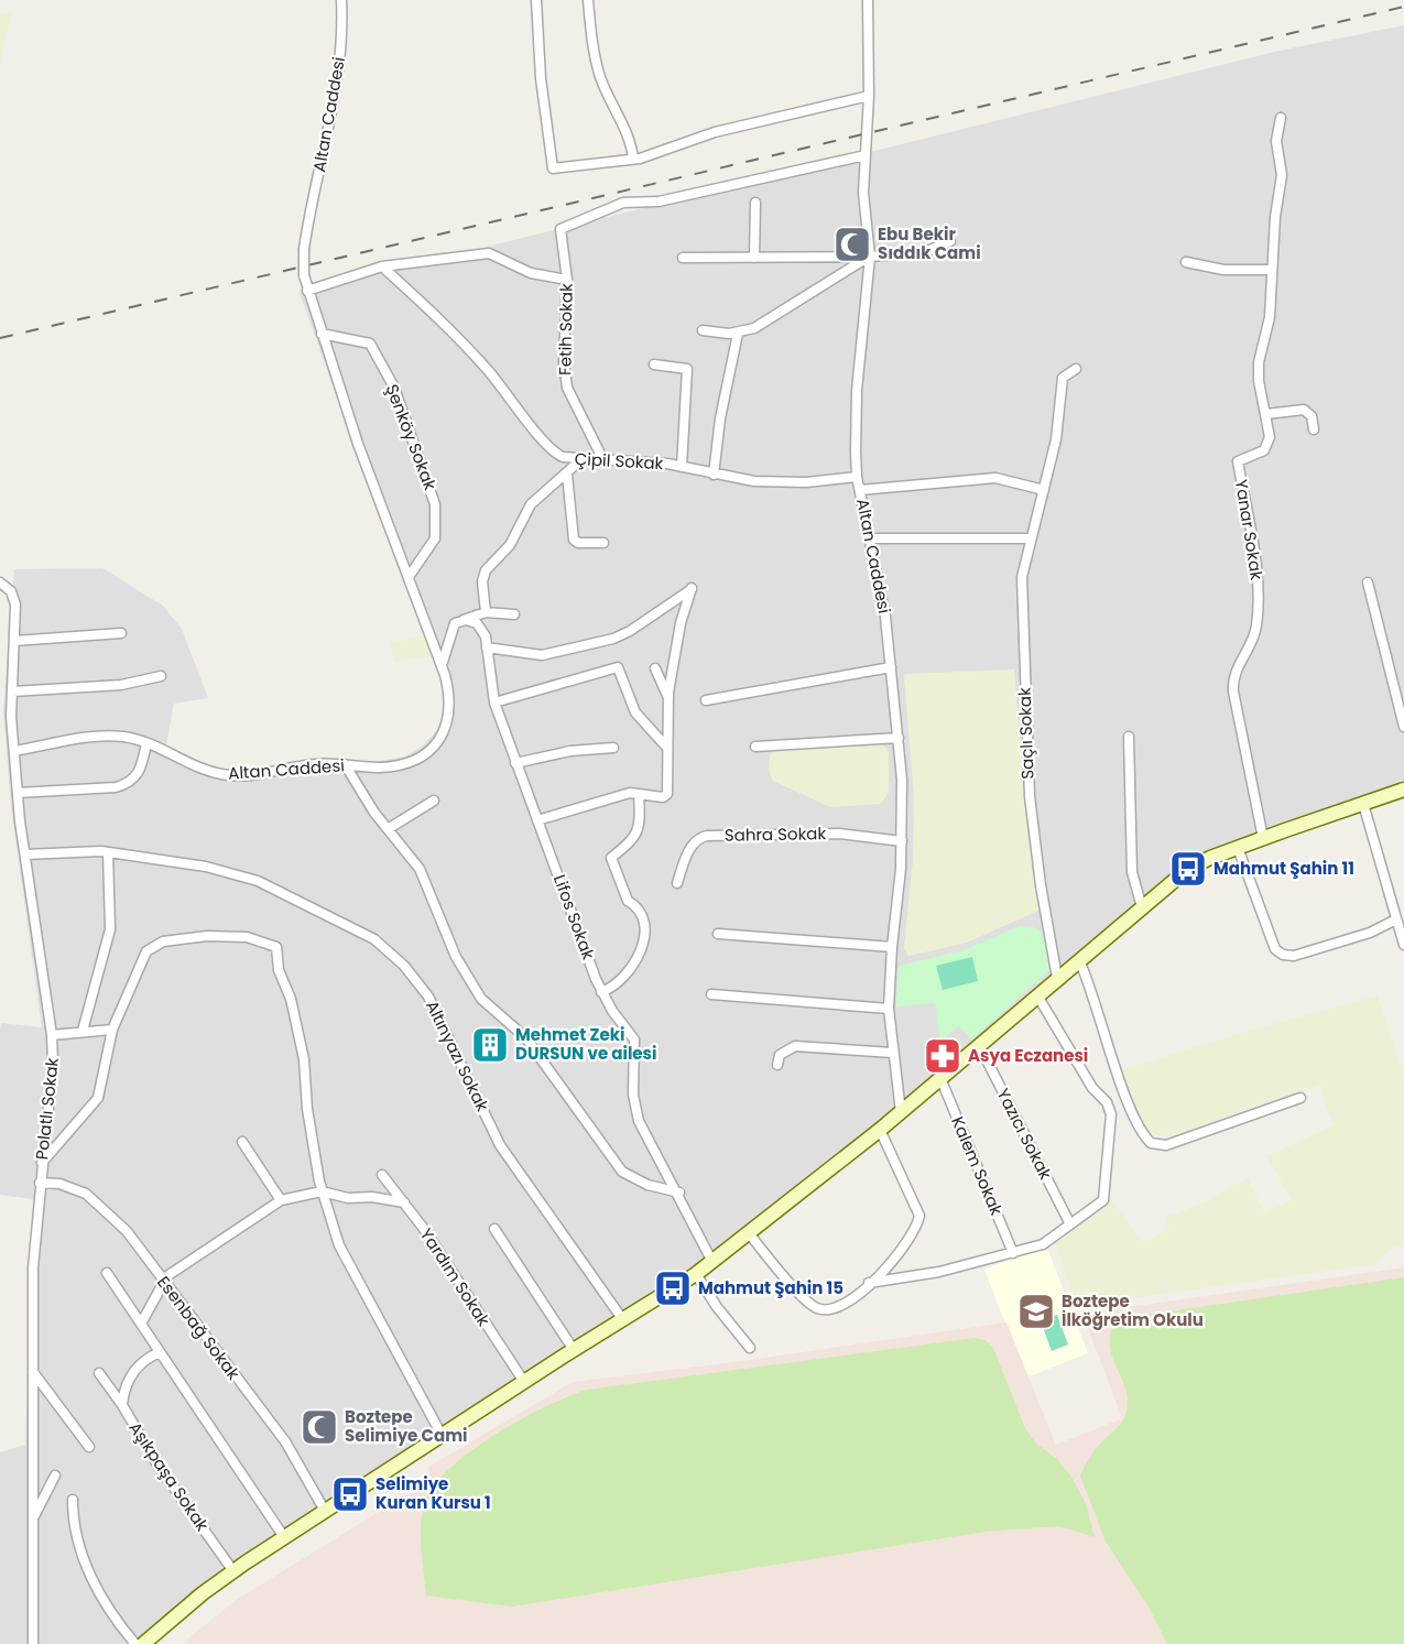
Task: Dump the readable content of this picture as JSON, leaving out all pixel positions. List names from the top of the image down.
{
  "streets": {
    "street": [
      "Altan Caddesi",
      "Fetih Sokak",
      "Şenköy Sokak",
      "Çipil Sokak",
      "Yanar Sokak",
      "Saçlı Sokak",
      "Sahra Sokak",
      "Lifos Sokak",
      "Altınyazı Sokak",
      "Polatlı Sokak",
      "Yazıcı Sokak",
      "Kalem Sokak",
      "Yardım Sokak",
      "Esenbağ Sokak",
      "Aşıkpaşa Sokak"
    ]
  },
  "crossings": [
    ["Altan Caddesi", "Fetih Sokak"],
    ["Altan Caddesi", "Şenköy Sokak"],
    ["Altan Caddesi", "Çipil Sokak"],
    ["Altan Caddesi", "Sahra Sokak"],
    ["Altan Caddesi", "Polatlı Sokak"],
    ["Fetih Sokak", "Çipil Sokak"],
    ["Altınyazı Sokak", "Polatlı Sokak"],
    ["Polatlı Sokak", "Esenbağ Sokak"]
  ],
  "places": {
    "mosque": ["Ebu Bekir Sıddık Cami", "Boztepe Selimiye Cami"],
    "bus stop": ["Mahmut Şahin 11", "Mahmut Şahin 15", "Selimiye Kuran Kursu 1"],
    "building": ["Mehmet Zeki DURSUN ve ailesi"],
    "pharmacy": ["Asya Eczanesi"],
    "school or university": ["Boztepe İlköğretim Okulu"]
  }
}
